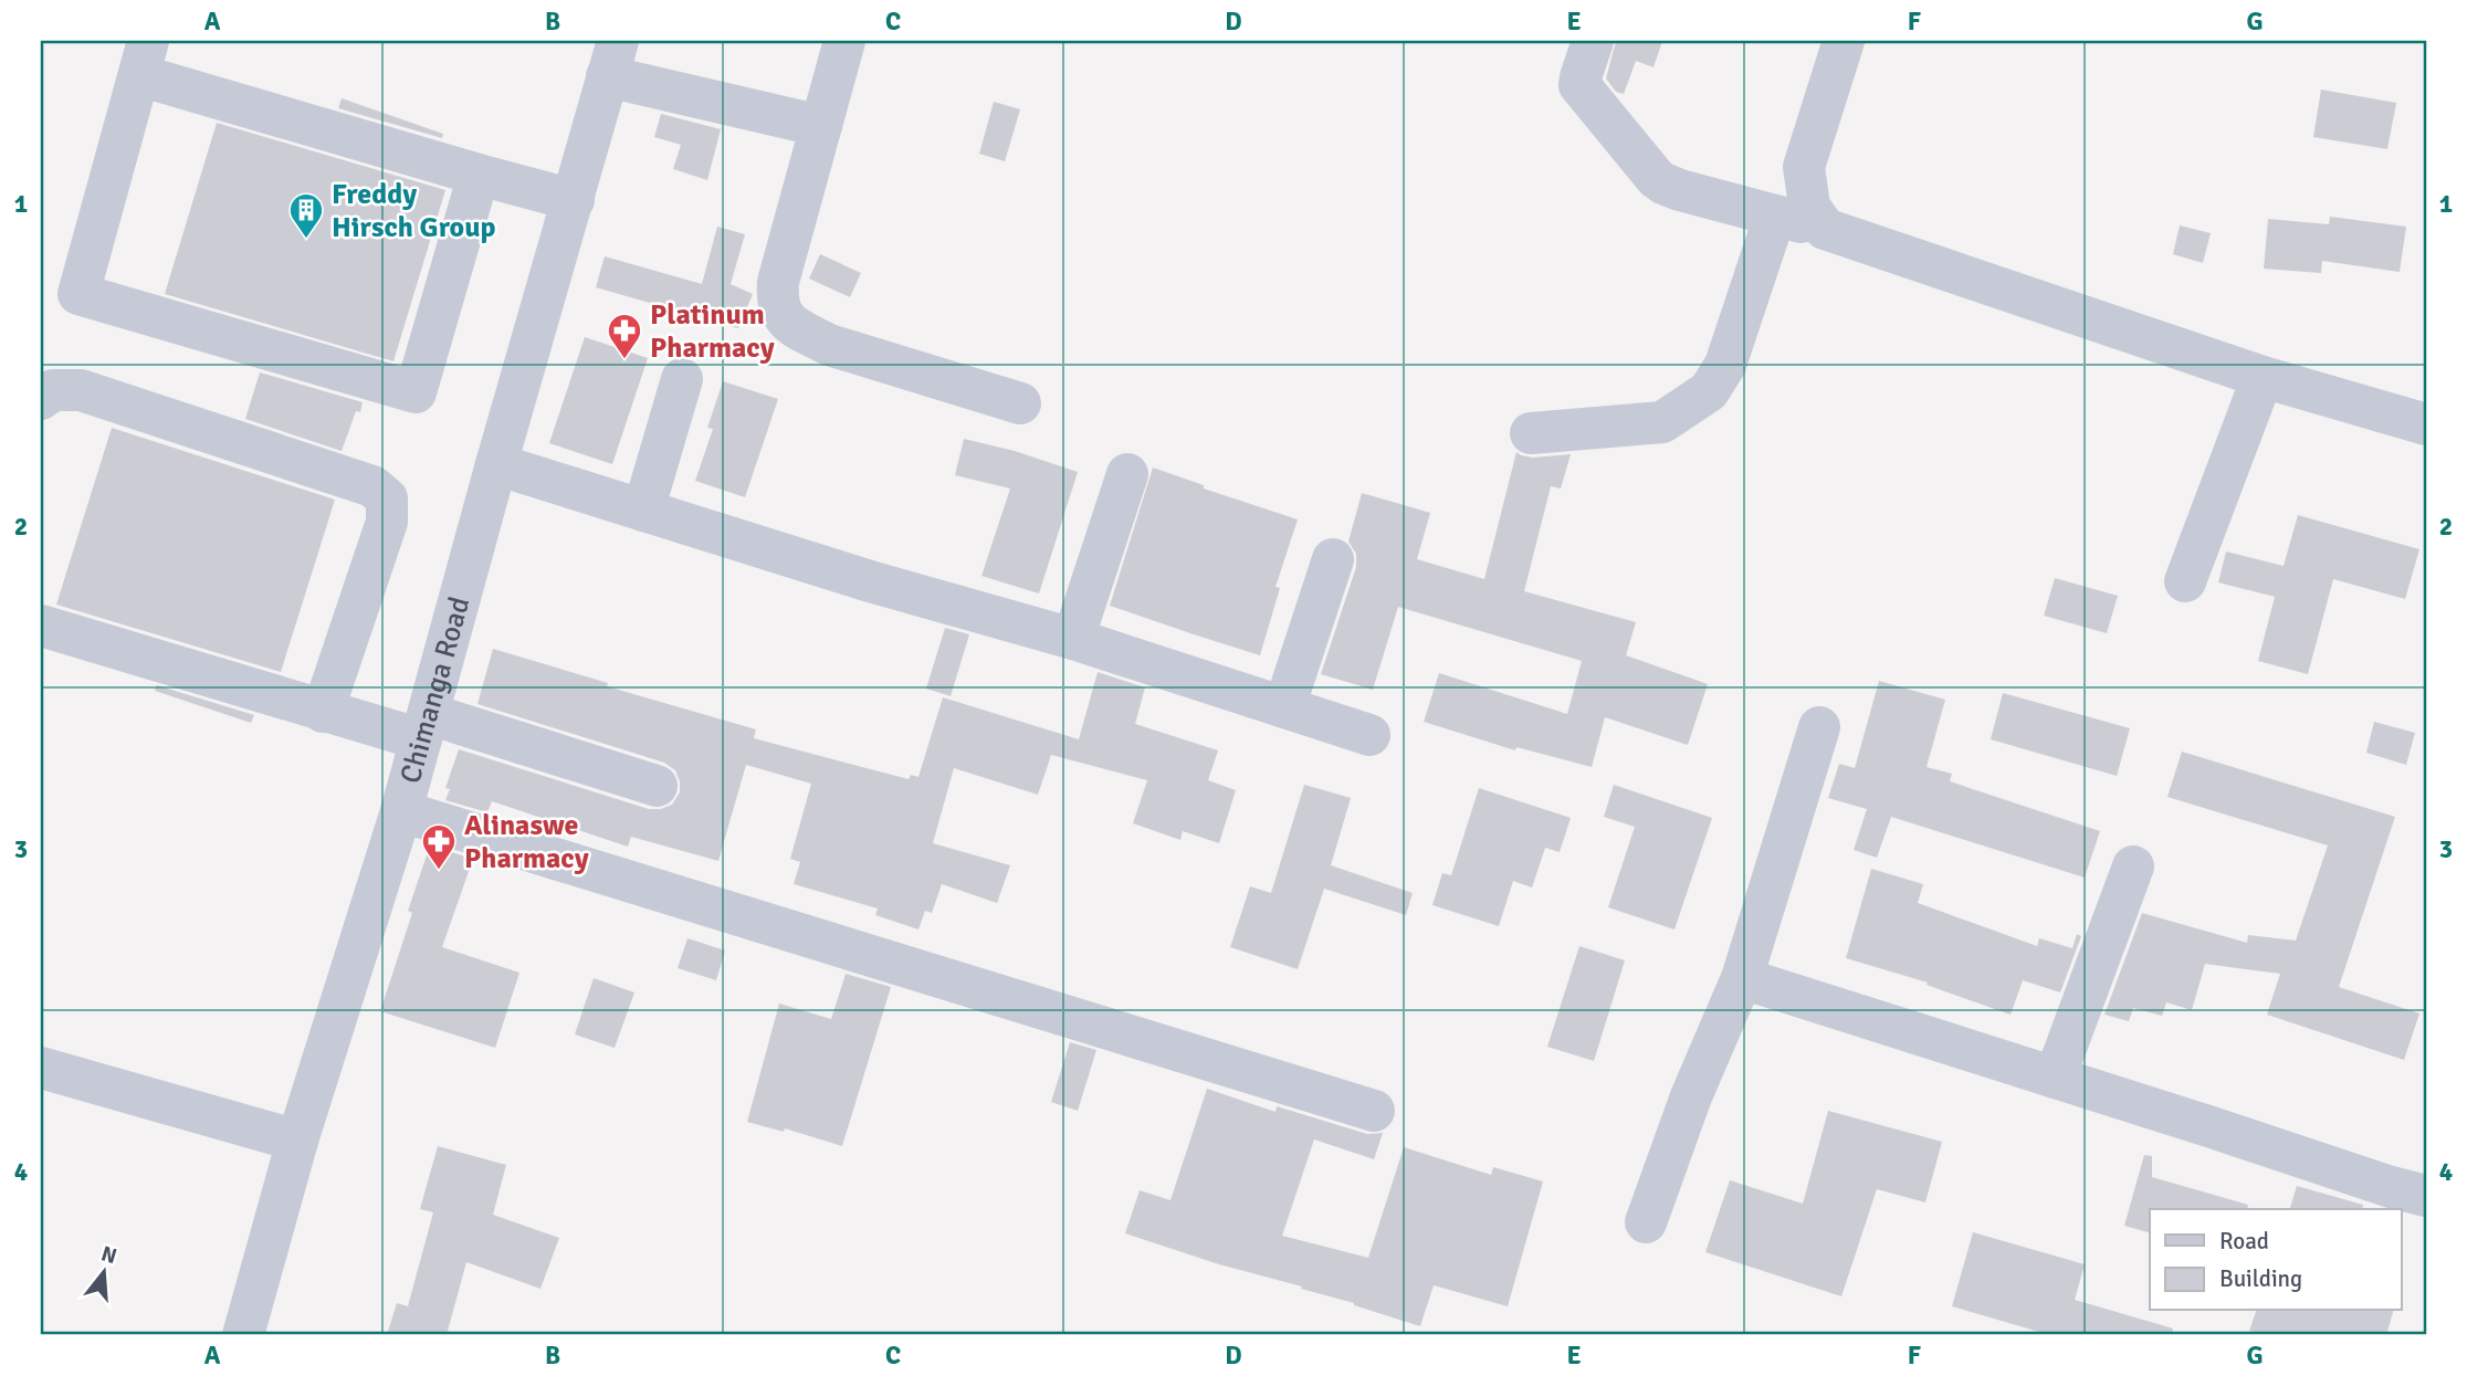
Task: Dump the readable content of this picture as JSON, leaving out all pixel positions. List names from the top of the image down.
{
  "streets": {
    "street": ["Chimanga Road"]
  },
  "places": {
    "building": ["Freddy Hirsch Group"],
    "pharmacy": ["Platinum Pharmacy", "Alinaswe Pharmacy"]
  },
  "legend": ["Road", "Building"],
  "north": "top",
  "grid": {
    "columns": [
      "A",
      "B",
      "C",
      "D",
      "E",
      "F",
      "G"
    ],
    "rows": [
      "1",
      "2",
      "3",
      "4"
    ]
  }
}
